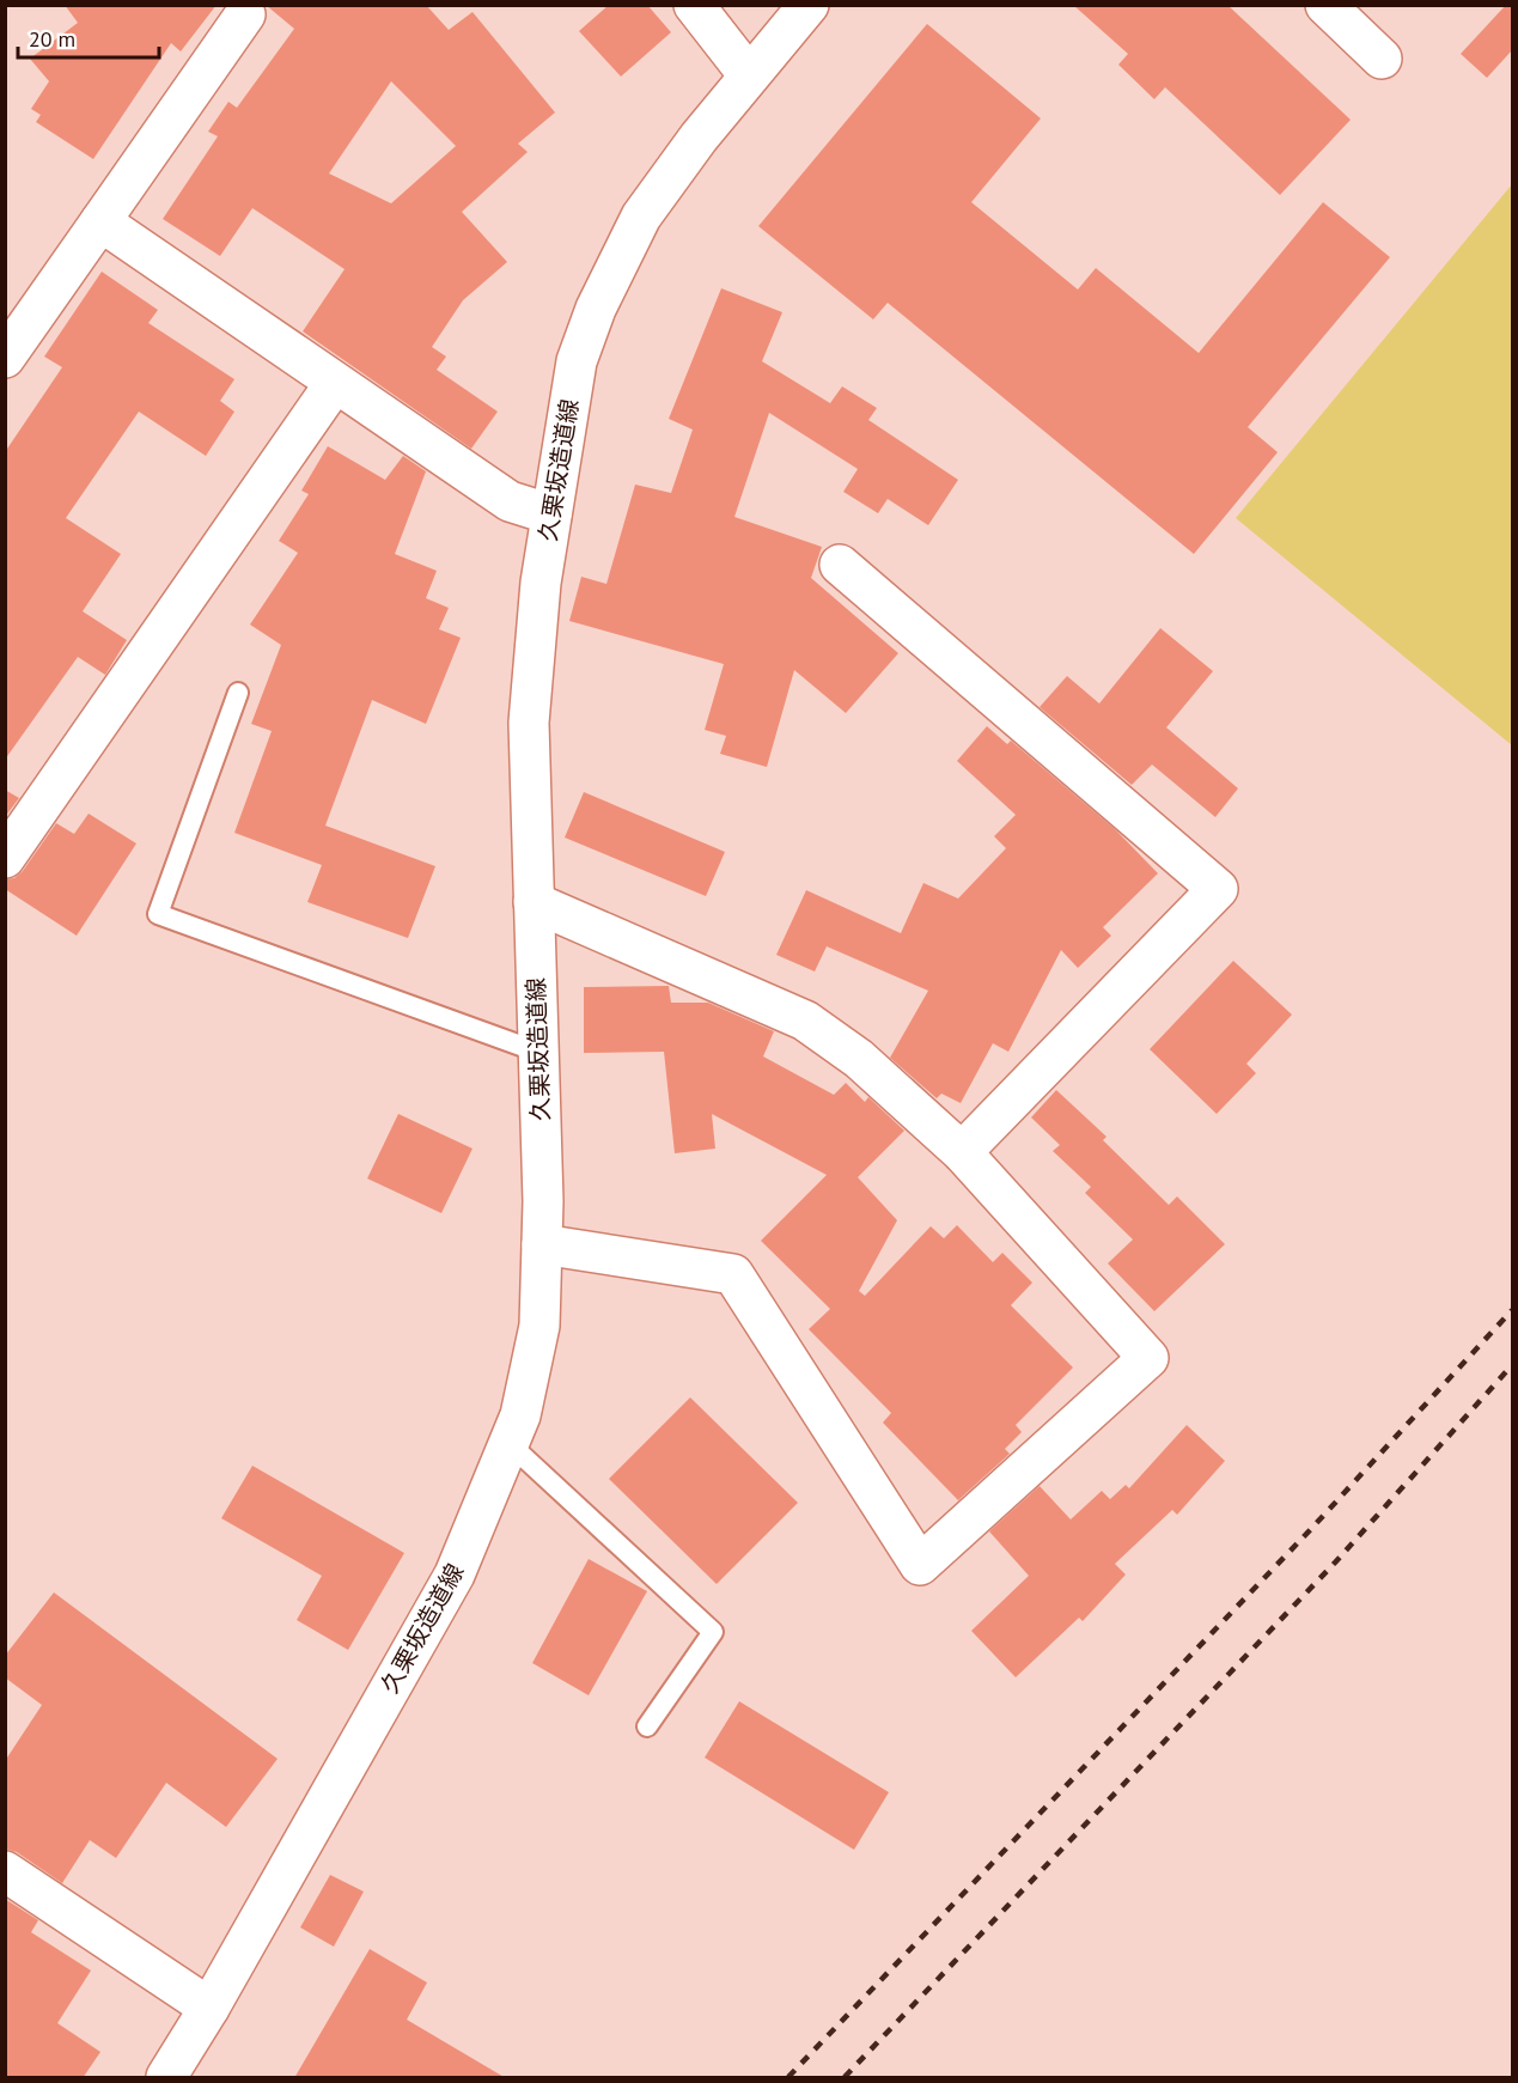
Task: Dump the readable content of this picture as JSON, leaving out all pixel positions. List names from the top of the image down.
{
  "streets": {
    "street": ["久栗坂造道線"]
  },
  "scale_bar": "20 m"
}
